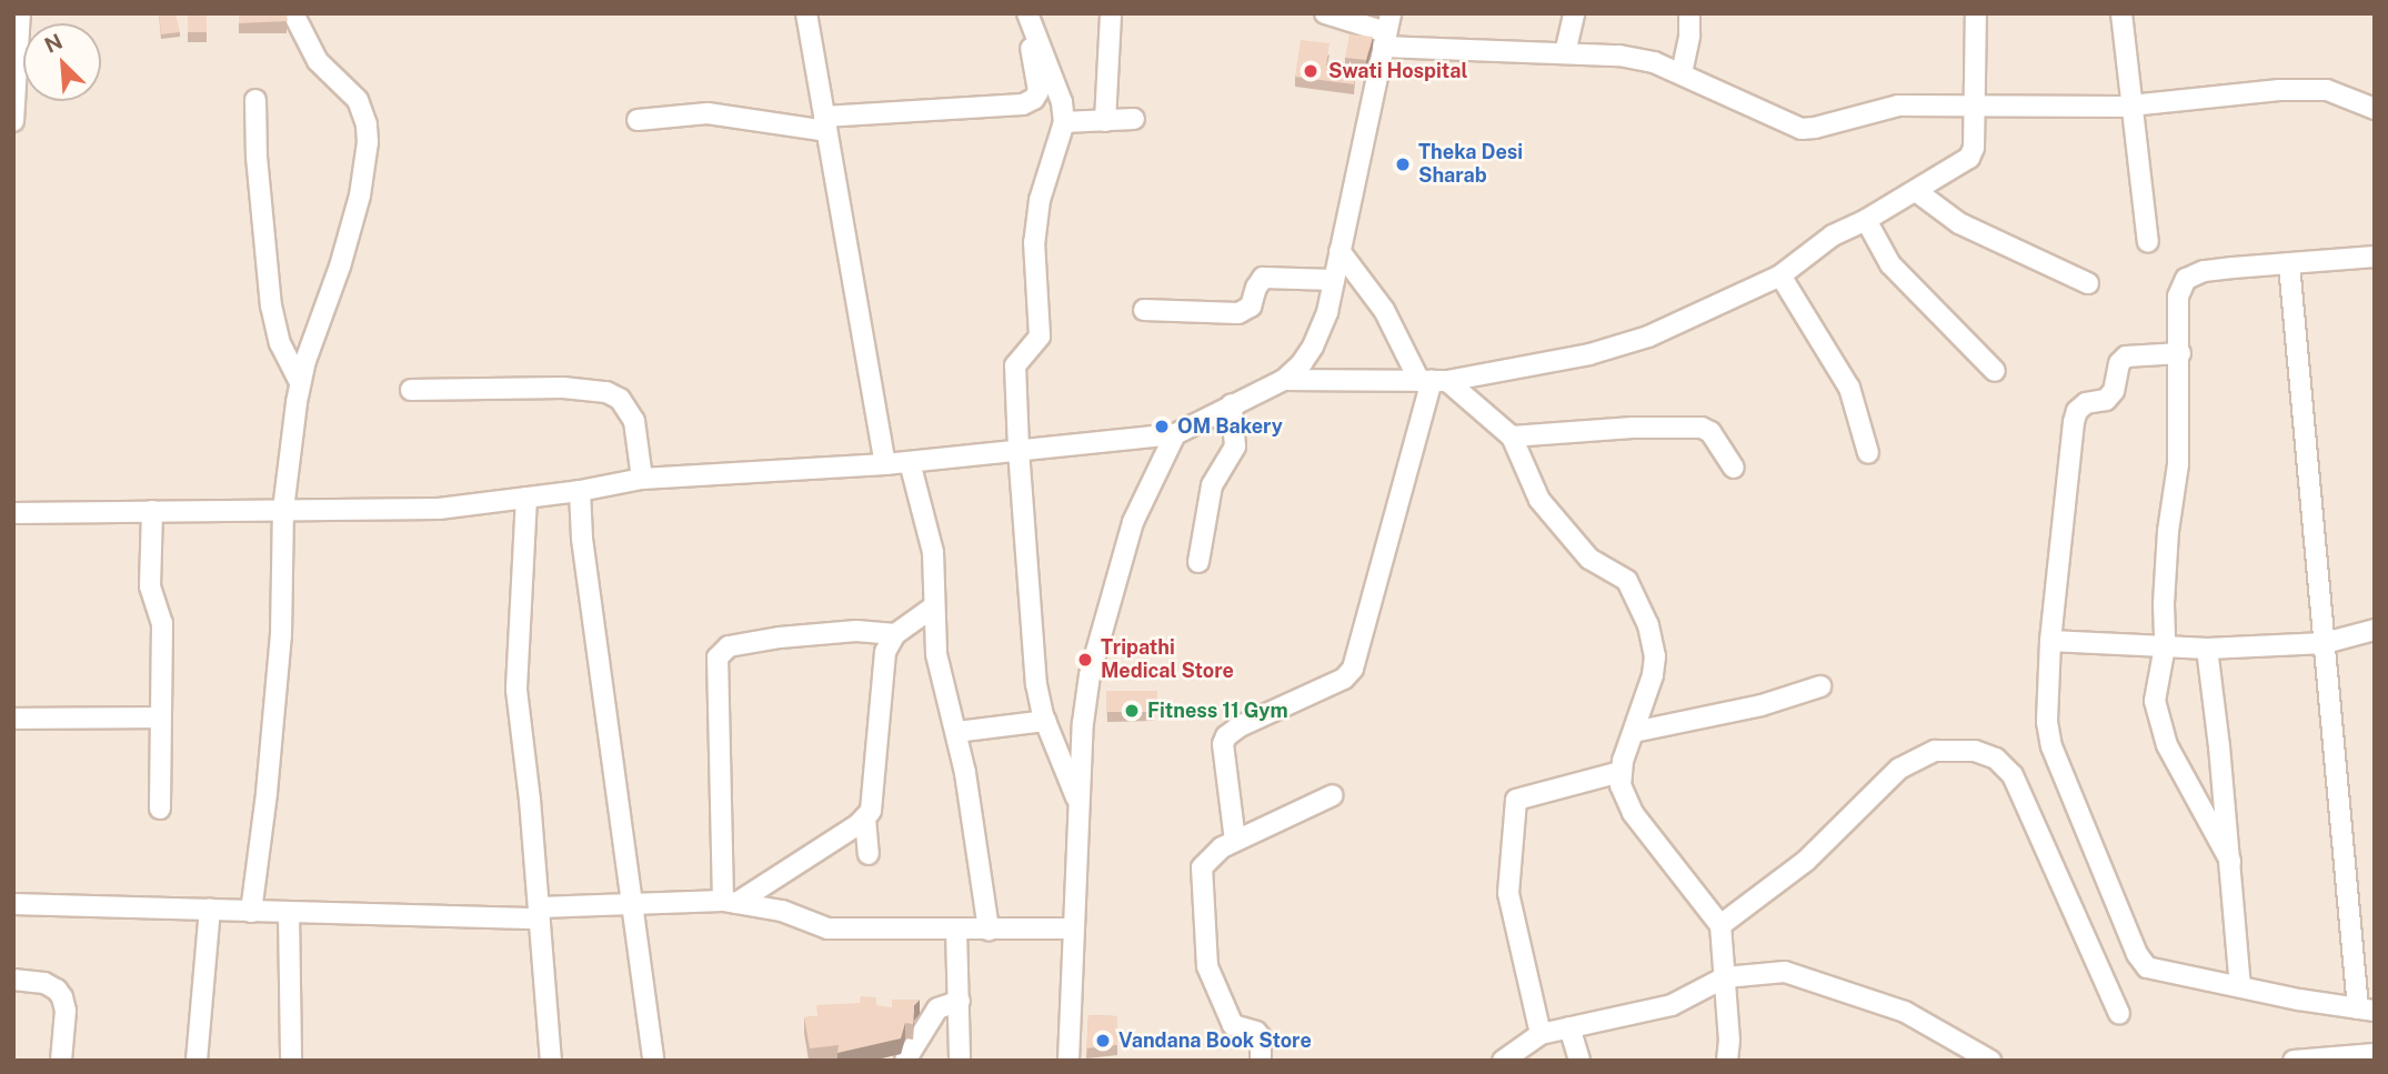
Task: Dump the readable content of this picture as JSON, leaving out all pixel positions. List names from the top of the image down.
{
  "places": [
    "Swati Hospital",
    "Theka Desi Sharab",
    "OM Bakery",
    "Tripathi Medical Store",
    "Fitness 11 Gym",
    "Vandana Book Store"
  ],
  "north": "top left"
}
